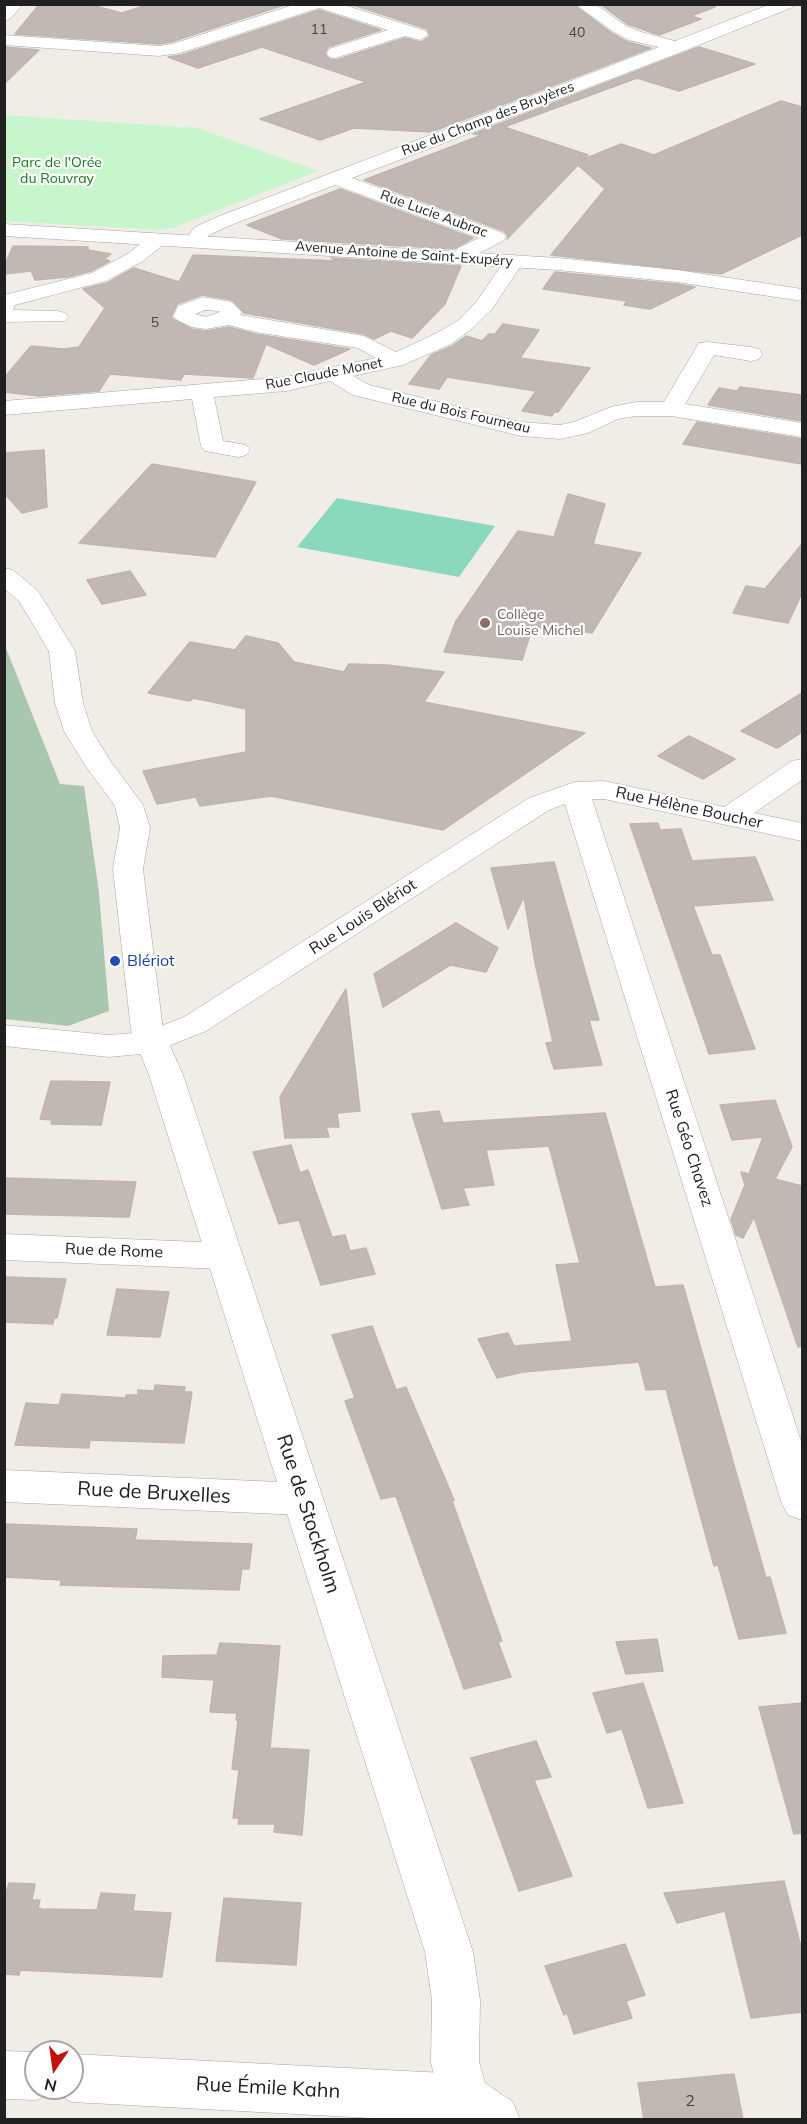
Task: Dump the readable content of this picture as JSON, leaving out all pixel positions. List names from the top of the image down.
{
  "streets": {
    "street": [
      "Rue du Champ des Bruyères",
      "Rue Lucie Aubrac",
      "Avenue Antoine de Saint-Exupéry",
      "Rue Claude Monet",
      "Rue du Bois Fourneau",
      "Rue Hélène Boucher",
      "Rue Louis Blériot",
      "Rue Géo Chavez",
      "Rue de Rome",
      "Rue de Bruxelles",
      "Rue de Stockholm",
      "Rue Émile Kahn"
    ]
  },
  "crossings": [
    ["Rue du Champ des Bruyères", "Rue Lucie Aubrac"],
    ["Rue du Champ des Bruyères", "Avenue Antoine de Saint-Exupéry"],
    ["Rue Lucie Aubrac", "Avenue Antoine de Saint-Exupéry"],
    ["Avenue Antoine de Saint-Exupéry", "Rue Claude Monet"],
    ["Rue Claude Monet", "Rue du Bois Fourneau"],
    ["Rue Hélène Boucher", "Rue Louis Blériot"],
    ["Rue Hélène Boucher", "Rue Géo Chavez"],
    ["Rue Louis Blériot", "Rue Géo Chavez"],
    ["Rue Louis Blériot", "Rue de Stockholm"],
    ["Rue de Rome", "Rue de Stockholm"],
    ["Rue de Bruxelles", "Rue de Stockholm"],
    ["Rue de Stockholm", "Rue Émile Kahn"]
  ],
  "parks": ["Parc de l'Orée du Rouvray"],
  "places": ["Collège Louise Michel", "Blériot"],
  "house_numbers": [
    "11",
    "40",
    "5",
    "2"
  ],
  "north": "bottom"
}
